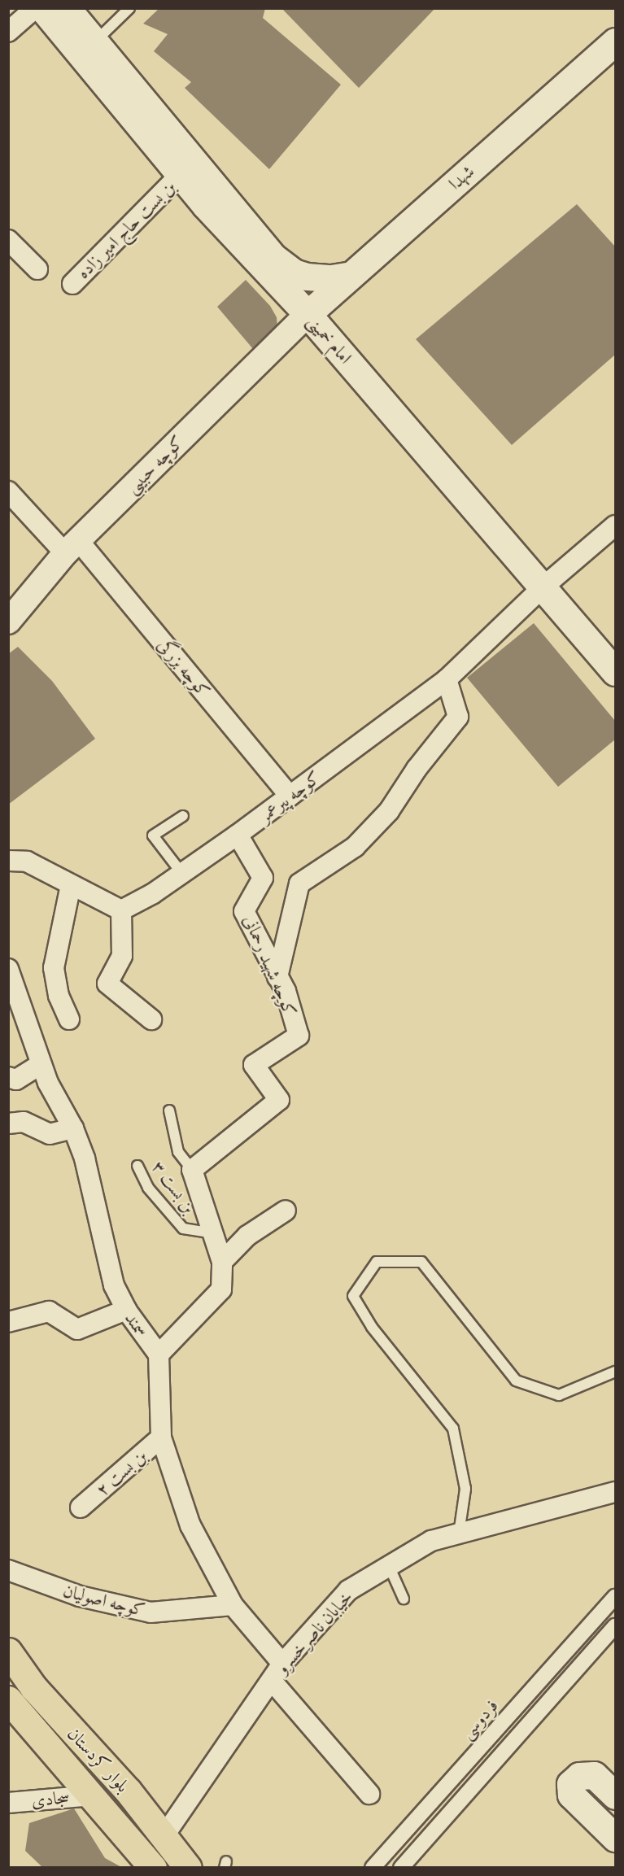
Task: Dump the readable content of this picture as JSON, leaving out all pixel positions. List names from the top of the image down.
{
  "streets": {
    "main road": ["شهدا", "امام خمینی", "بلوار کردستان"],
    "street": [
      "بن بست حاج امیر زاده",
      "کوچه حبیبی",
      "کوچه بزرگی",
      "کوچه پیرعمر",
      "کوچه شهید رحمانی",
      "سمند",
      "بن بست ۲",
      "کوچه اصولیان",
      "خیابان ناصرخسرو",
      "فردوسی",
      "سجادی"
    ],
    "lane": ["بن بست ۳"]
  },
  "crossings": [
    ["شهدا", "امام خمینی"],
    ["شهدا", "کوچه حبیبی"],
    ["بن بست حاج امیر زاده", "امام خمینی"],
    ["امام خمینی", "کوچه حبیبی"],
    ["امام خمینی", "کوچه پیرعمر"],
    ["کوچه حبیبی", "کوچه بزرگی"],
    ["کوچه بزرگی", "کوچه پیرعمر"],
    ["کوچه پیرعمر", "کوچه شهید رحمانی"],
    ["سمند", "بن بست ۲"],
    ["سمند", "کوچه اصولیان"],
    ["سمند", "خیابان ناصرخسرو"],
    ["خیابان ناصرخسرو", "بلوار کردستان"],
    ["بلوار کردستان", "سجادی"]
  ]
}
